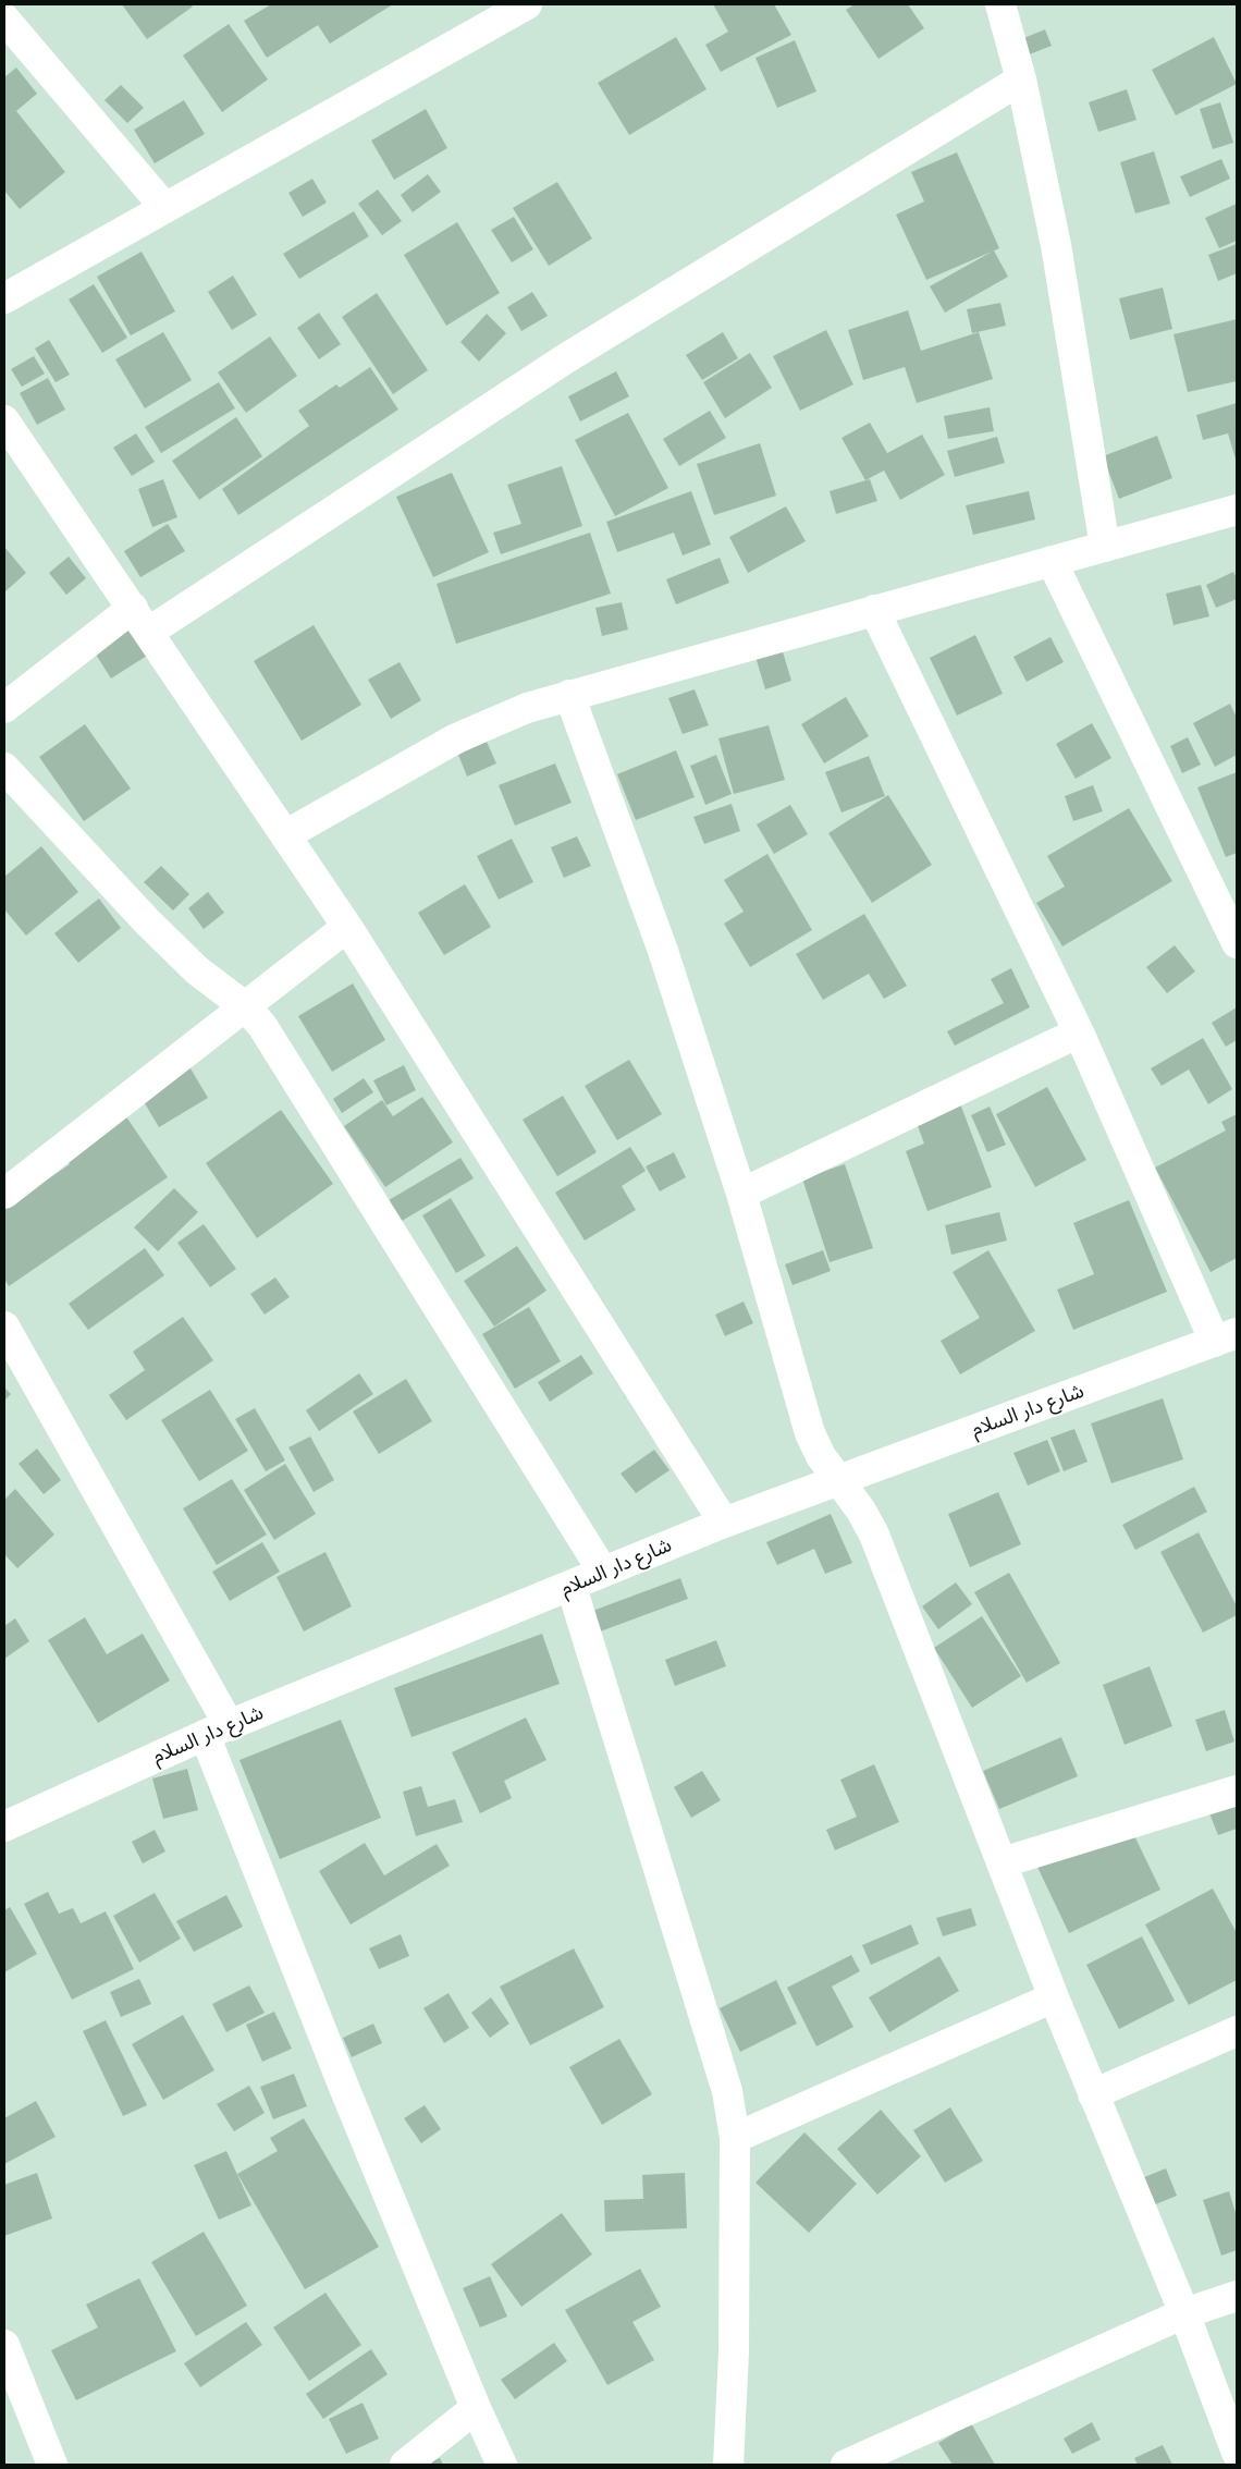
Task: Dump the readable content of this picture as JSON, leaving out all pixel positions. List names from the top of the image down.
{
  "streets": {
    "street": ["شارع دار السلام"]
  }
}
